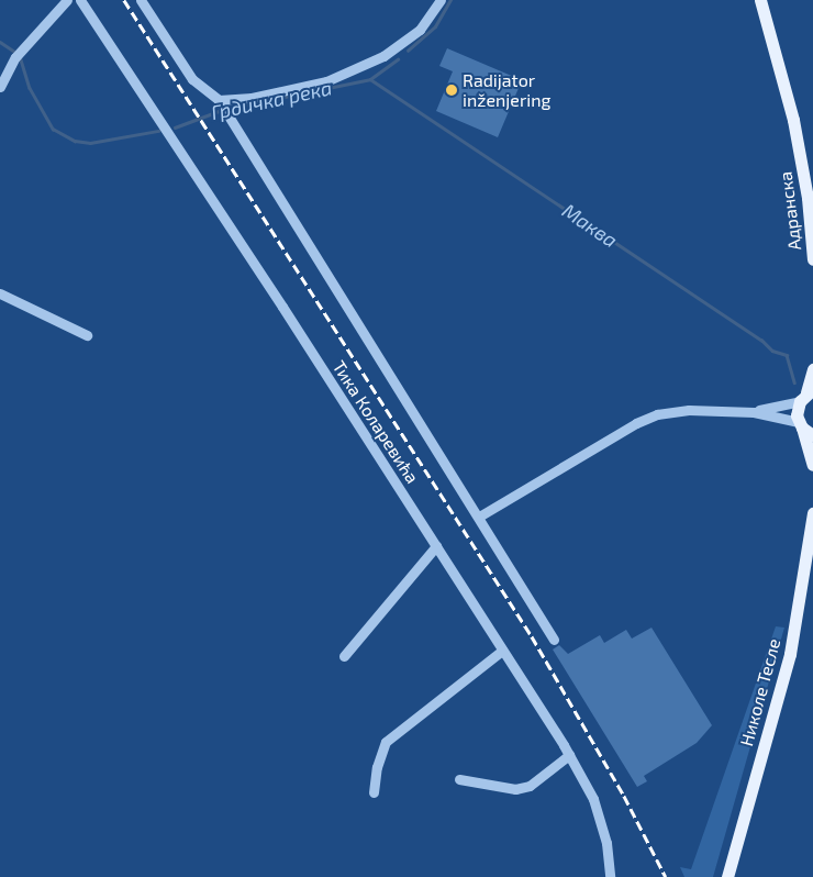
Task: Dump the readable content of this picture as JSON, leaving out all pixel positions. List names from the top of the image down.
{
  "streets": {
    "main road": ["Адранска", "Николе Тесле"],
    "street": ["Тика Коларевића"]
  },
  "water": ["Грдичка река", "Маква"],
  "places": ["Radijator inženjering"]
}
